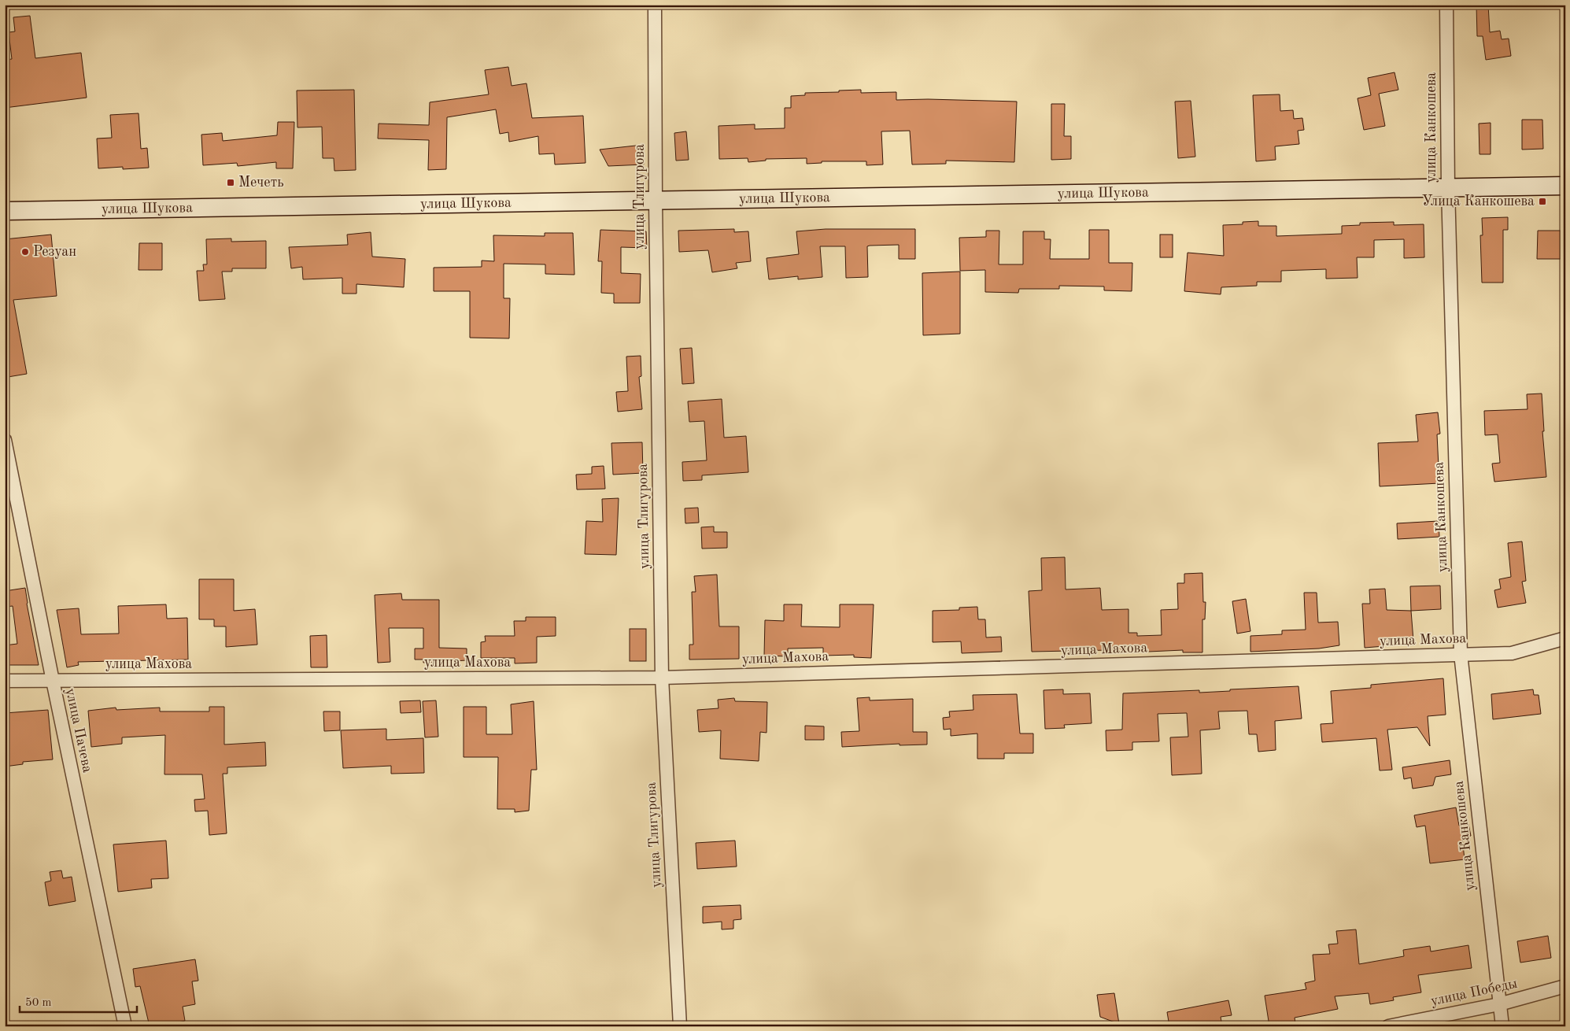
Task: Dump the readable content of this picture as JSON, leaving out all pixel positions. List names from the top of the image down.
{
  "streets": {
    "main road": ["улица Шукова"],
    "street": [
      "улица Канкошева",
      "улица Тлигурова",
      "улица Махова",
      "улица Пачева",
      "улица Победы"
    ]
  },
  "crossings": [
    ["улица Канкошева", "улица Шукова"],
    ["улица Канкошева", "улица Махова"],
    ["улица Канкошева", "улица Победы"],
    ["улица Шукова", "улица Тлигурова"],
    ["улица Тлигурова", "улица Махова"],
    ["улица Махова", "улица Пачева"]
  ],
  "places": {
    "transit": ["Мечеть", "Улица Канкошева"],
    "other": ["Резуан"]
  },
  "scale_bar": "50 m"
}
